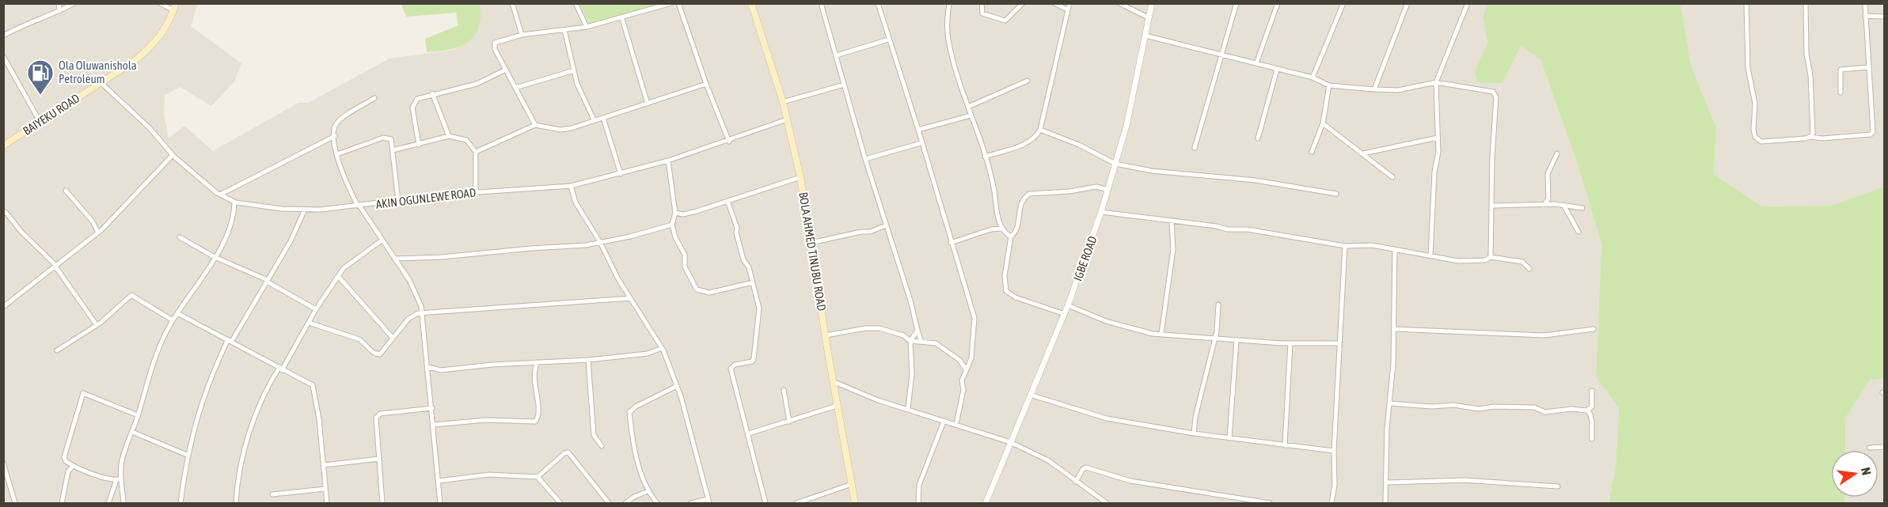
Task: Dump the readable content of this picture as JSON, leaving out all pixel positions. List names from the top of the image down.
{
  "streets": {
    "main road": ["BAIYEKU ROAD", "BOLA AHMED TINUBU ROAD"],
    "street": ["AKIN OGUNLEWE ROAD", "IGBE ROAD"]
  },
  "crossings": [
    ["BAIYEKU ROAD", "AKIN OGUNLEWE ROAD"],
    ["AKIN OGUNLEWE ROAD", "BOLA AHMED TINUBU ROAD"]
  ],
  "places": {
    "fuel station": ["Ola Oluwanishola Petroleum"]
  },
  "north": "right"
}
